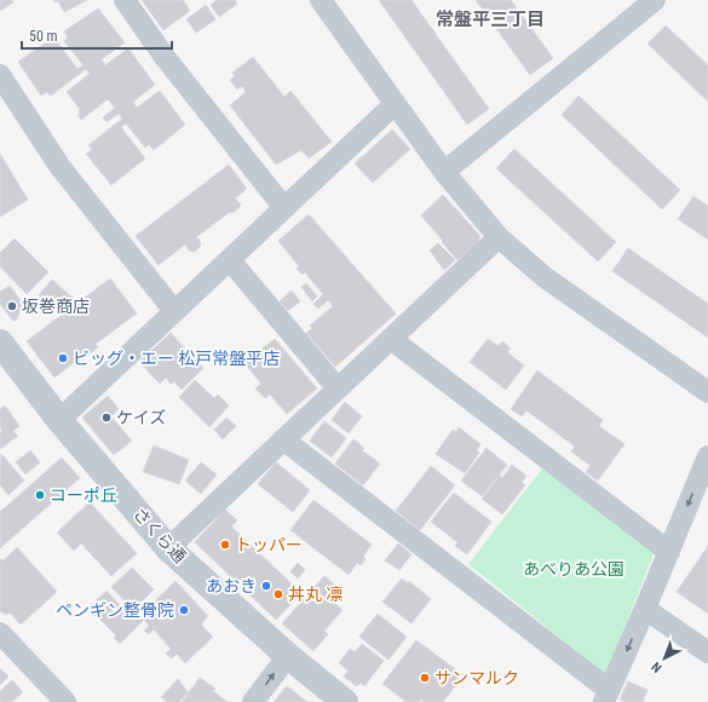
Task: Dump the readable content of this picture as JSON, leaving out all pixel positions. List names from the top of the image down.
{
  "streets": {
    "street": ["さくら通"]
  },
  "districts": ["常盤平三丁目"],
  "parks": ["あべりあ公園"],
  "places": [
    "坂巻商店",
    "ビッグ・エー 松戸常盤平店",
    "ケイズ",
    "コーポ丘",
    "トッパー",
    "あおき",
    "丼丸 凛",
    "ペンギン整骨院",
    "サンマルク"
  ],
  "scale_bar": "50 m",
  "north": "bottom left"
}
